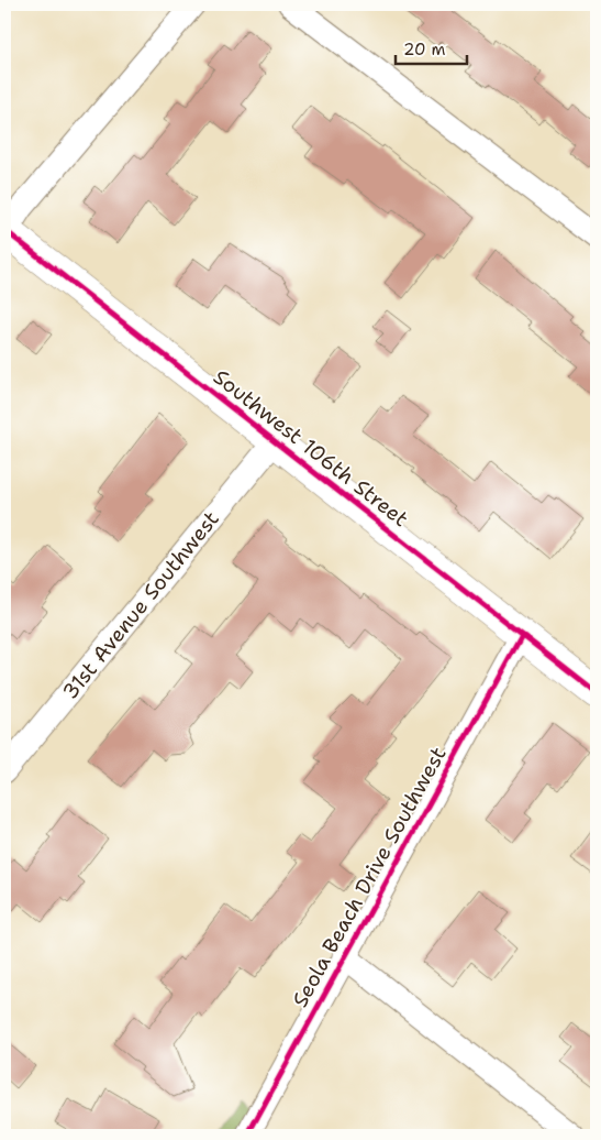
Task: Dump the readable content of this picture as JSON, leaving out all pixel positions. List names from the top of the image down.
{
  "streets": {
    "street": ["Southwest 106th Street", "31st Avenue Southwest", "Seola Beach Drive Southwest"]
  },
  "crossings": [
    ["Southwest 106th Street", "31st Avenue Southwest"],
    ["Southwest 106th Street", "Seola Beach Drive Southwest"]
  ],
  "scale_bar": "20 m"
}
